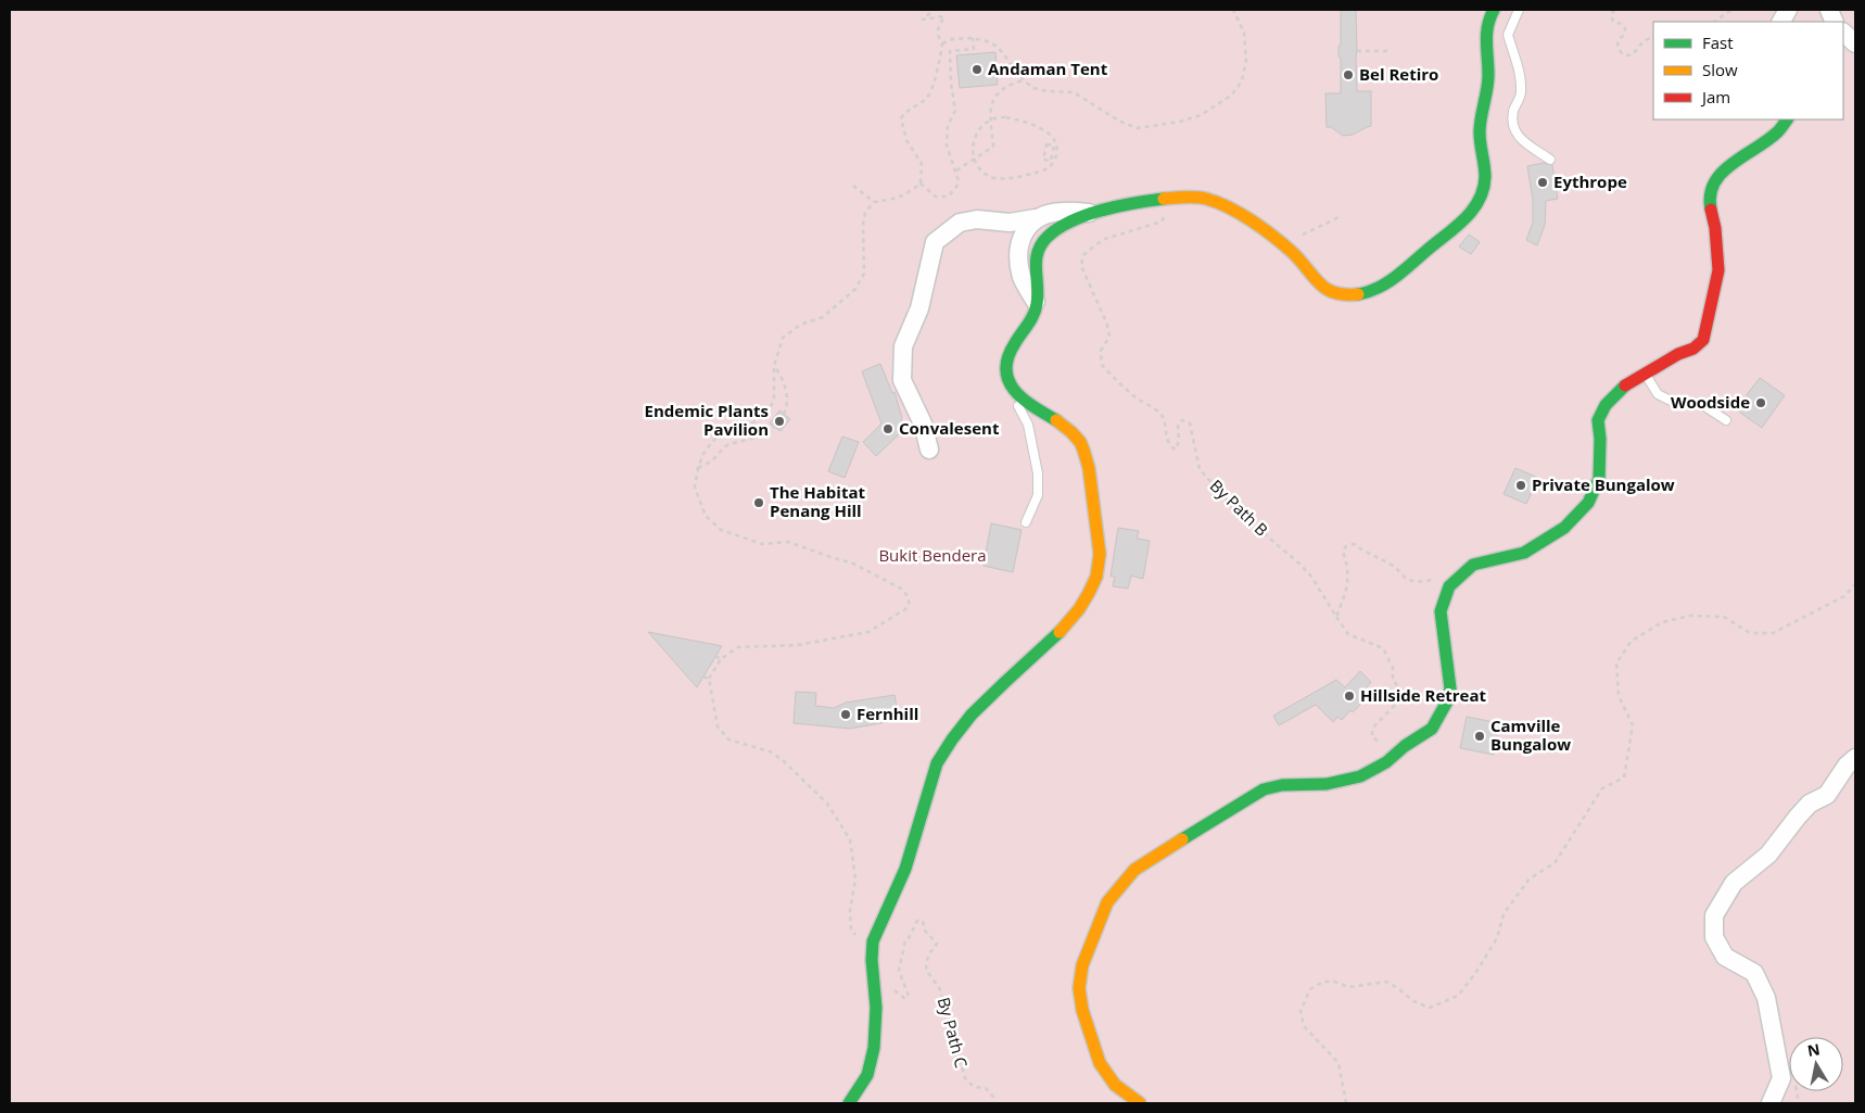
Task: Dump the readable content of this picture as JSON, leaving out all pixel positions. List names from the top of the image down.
{
  "streets": {
    "path": ["By Path B", "By Path C"]
  },
  "parks": ["Bukit Bendera"],
  "places": [
    "Andaman Tent",
    "Bel Retiro",
    "Eythrope",
    "Woodside",
    "Endemic Plants Pavilion",
    "Convalesent",
    "Private Bungalow",
    "The Habitat Penang Hill",
    "Hillside Retreat",
    "Fernhill",
    "Camville Bungalow"
  ],
  "legend": ["Fast", "Slow", "Jam"],
  "north": "top"
}
